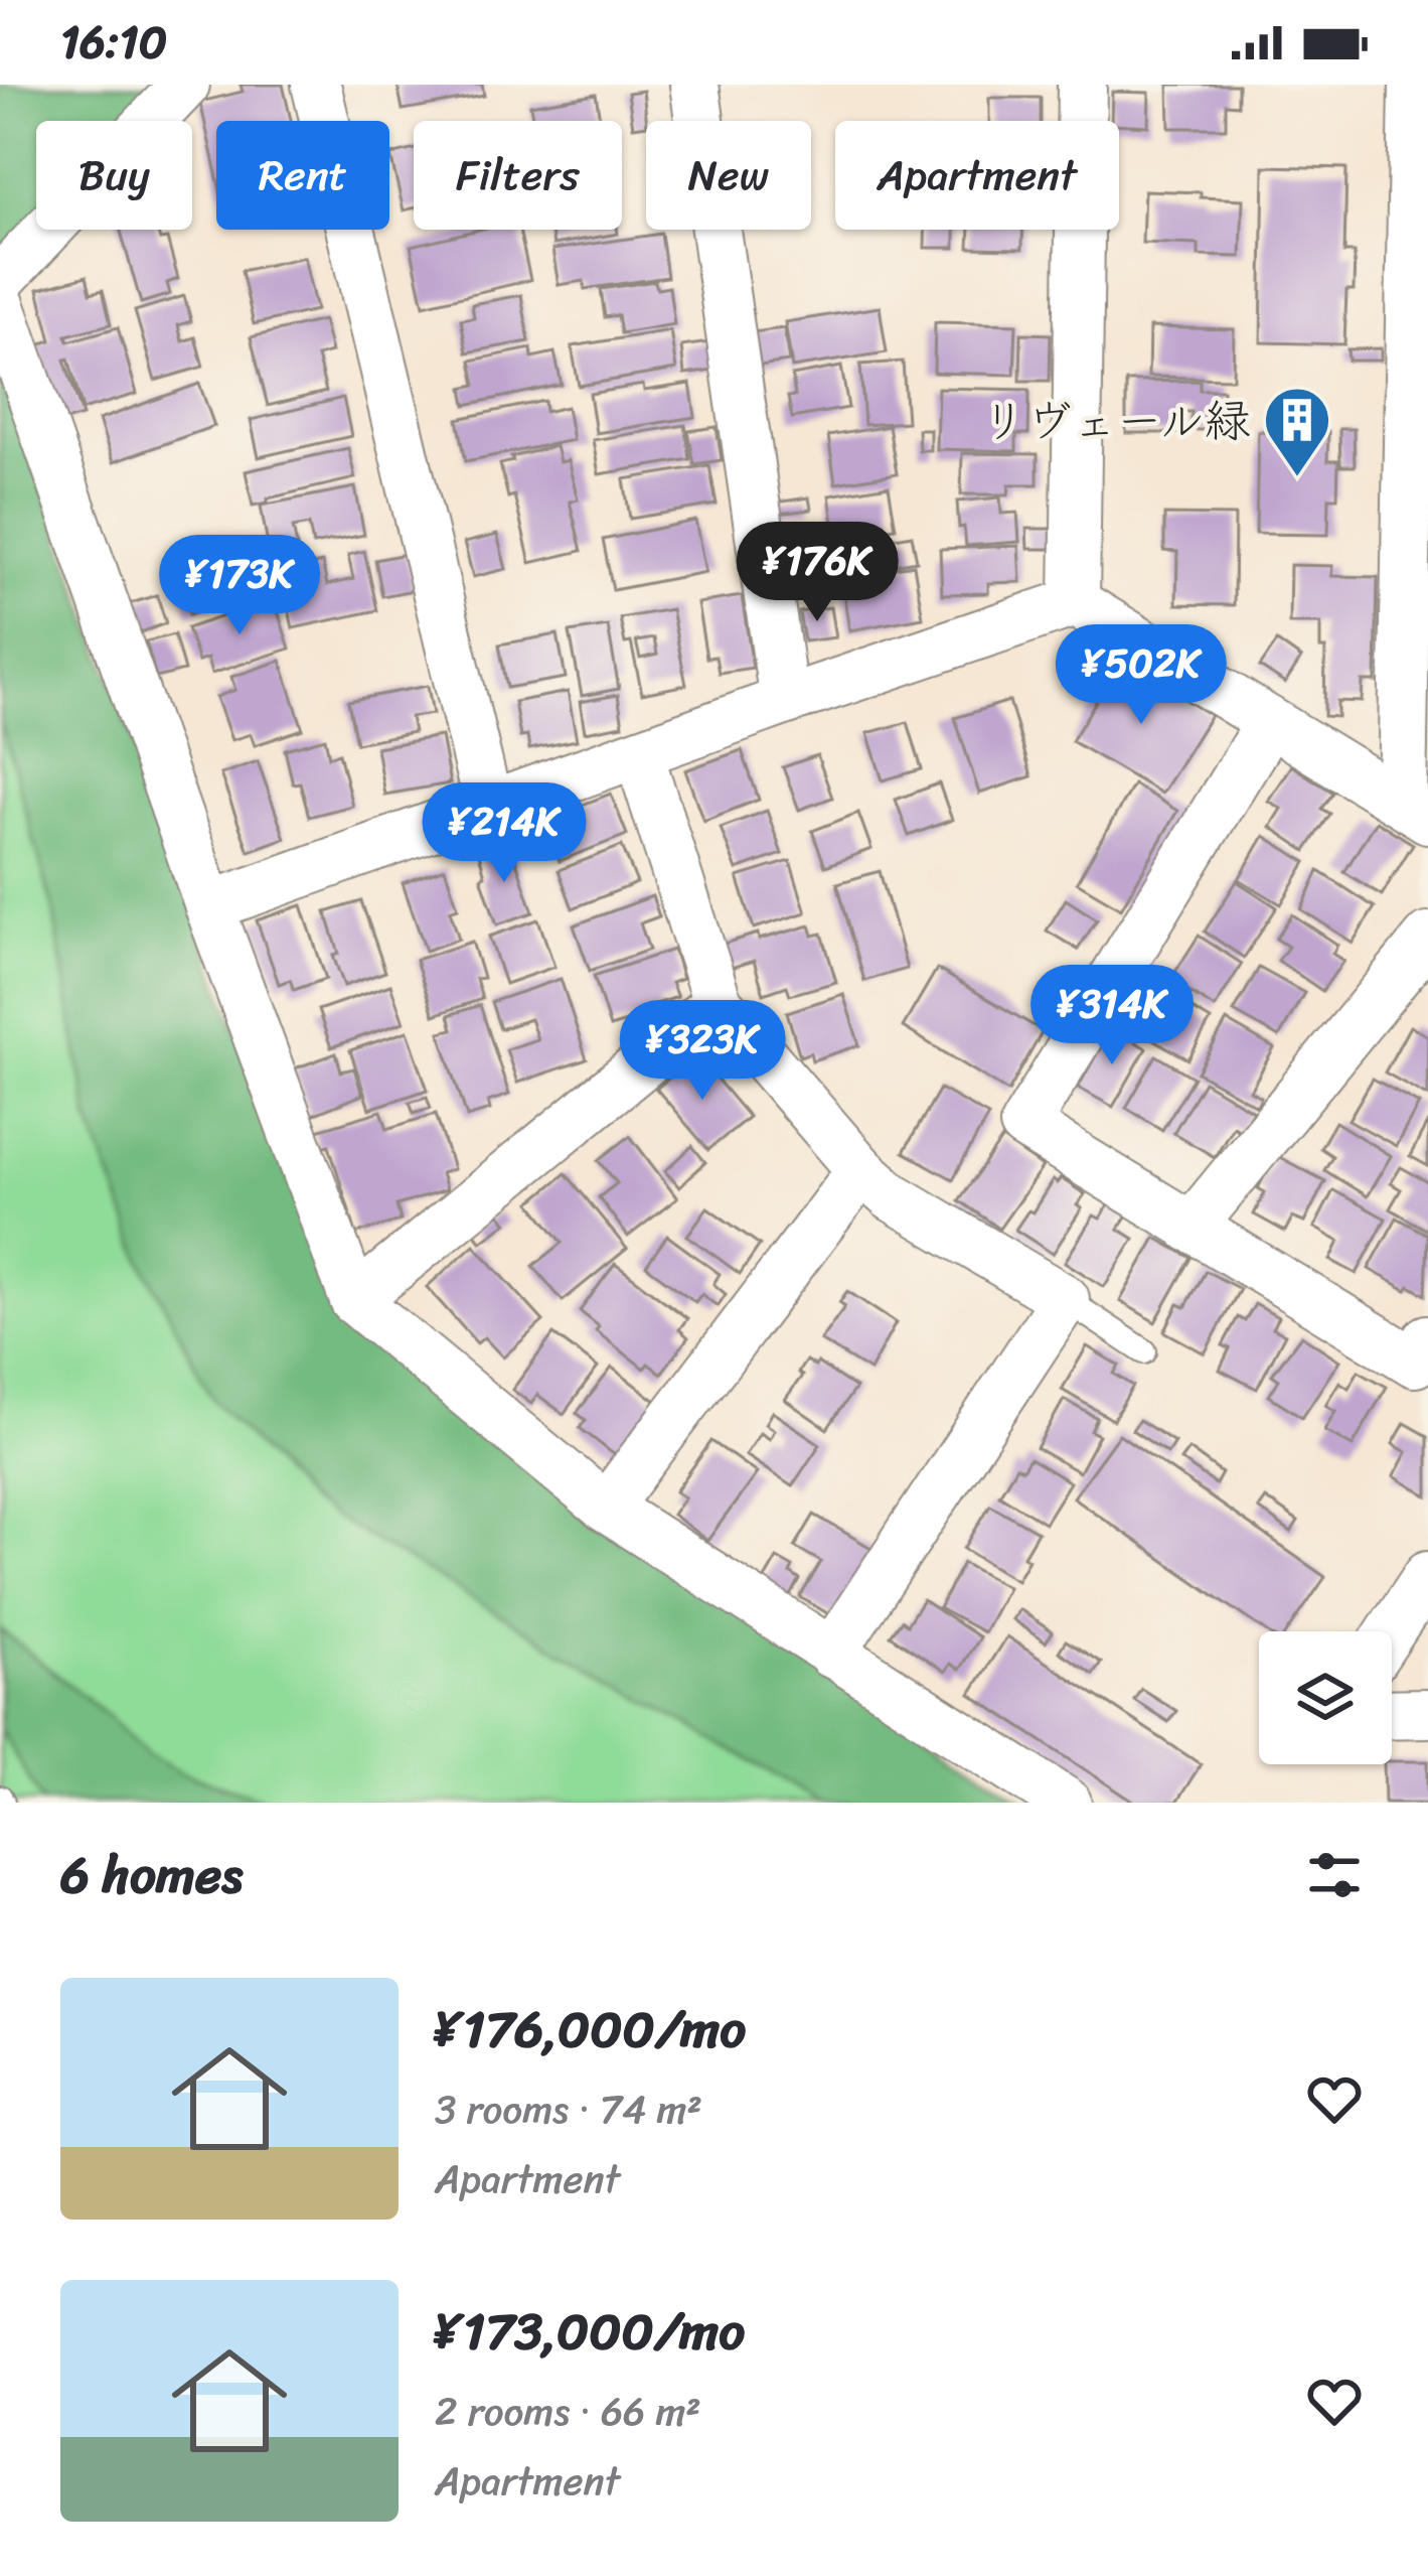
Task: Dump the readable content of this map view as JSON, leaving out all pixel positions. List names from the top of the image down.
{
  "places": {
    "building": ["リヴェール緑"]
  },
  "page": {
    "status": "16:10",
    "chip": [
      "Buy",
      "Rent",
      "Filters",
      "New",
      "Apartment"
    ],
    "price": [
      "¥176K",
      "¥173K",
      "¥502K",
      "¥214K",
      "¥314K",
      "¥323K"
    ],
    "heading": "6 homes",
    "list": [
      {
        "name": "¥176,000/mo",
        "note": "3 rooms · 74 m² · Apartment"
      },
      {
        "name": "¥173,000/mo",
        "note": "2 rooms · 66 m² · Apartment"
      }
    ]
  }
}
